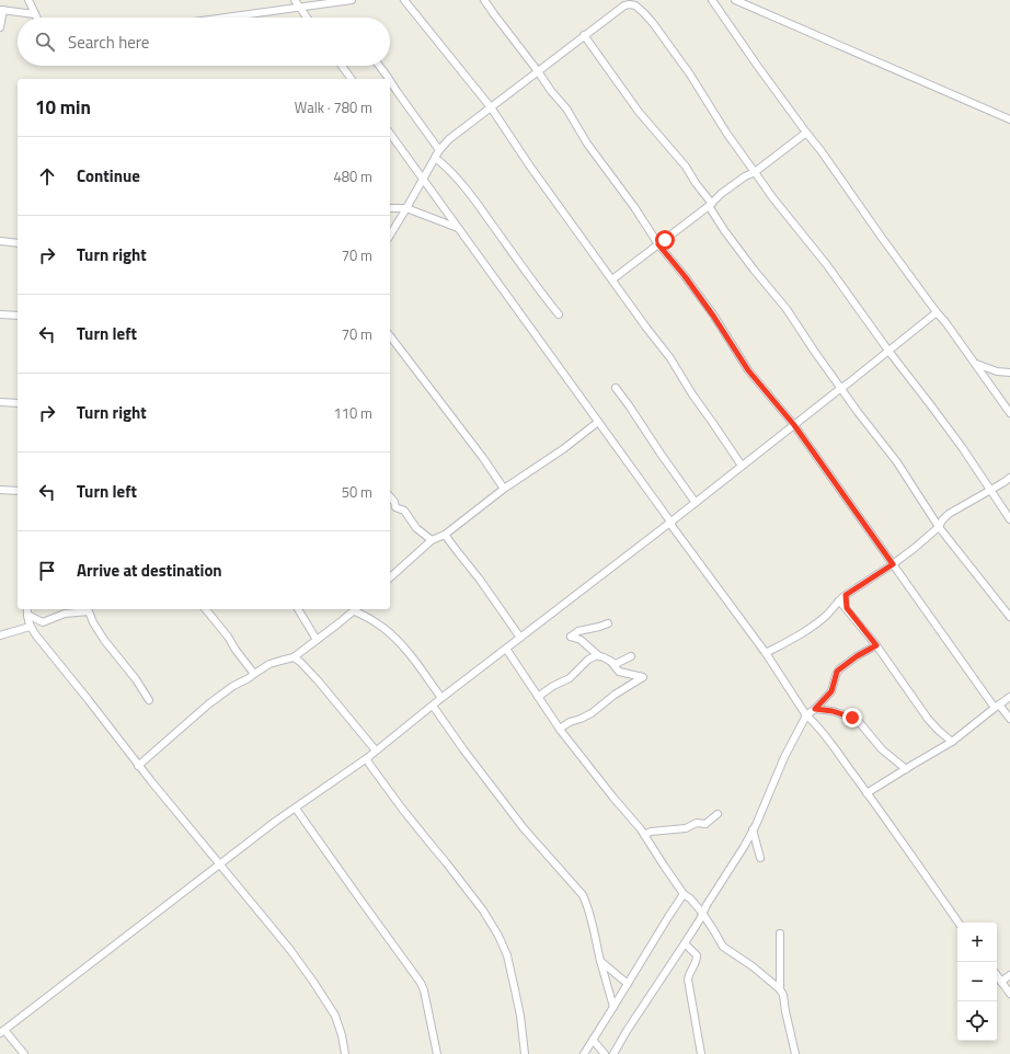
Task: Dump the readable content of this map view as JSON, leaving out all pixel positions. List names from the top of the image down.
{
  "page": {
    "search": "Search here",
    "heading": ["10 min", "Walk · 780 m"],
    "list": [
      ["Continue", "480 m"],
      ["Turn right", "70 m"],
      ["Turn left", "70 m"],
      ["Turn right", "110 m"],
      ["Turn left", "50 m"],
      "Arrive at destination"
    ],
    "map_buttons": ["+", "−"]
  }
}
